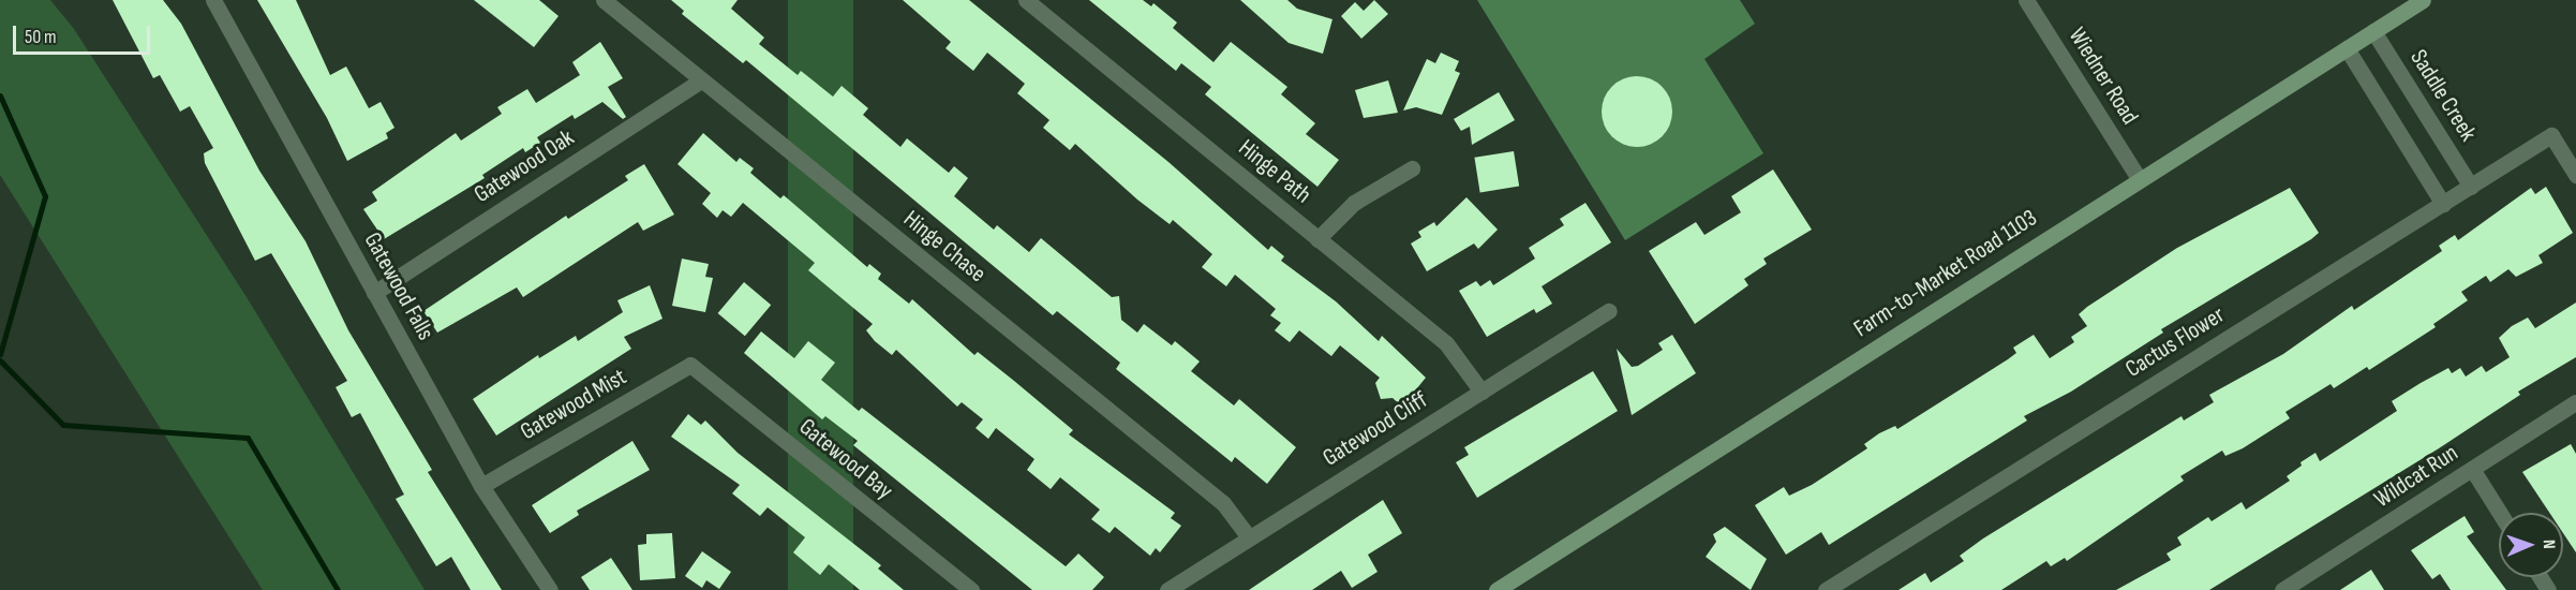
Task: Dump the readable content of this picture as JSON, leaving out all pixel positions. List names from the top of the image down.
{
  "streets": {
    "main road": ["Farm-to-Market Road 1103"],
    "street": [
      "Wiedner Road",
      "Saddle Creek",
      "Gatewood Oak",
      "Hinge Path",
      "Hinge Chase",
      "Gatewood Falls",
      "Cactus Flower",
      "Gatewood Mist",
      "Gatewood Cliff",
      "Gatewood Bay",
      "Wildcat Run"
    ]
  },
  "crossings": [
    ["Wiedner Road", "Farm-to-Market Road 1103"],
    ["Saddle Creek", "Farm-to-Market Road 1103"],
    ["Saddle Creek", "Cactus Flower"],
    ["Gatewood Oak", "Hinge Chase"],
    ["Gatewood Oak", "Gatewood Falls"],
    ["Hinge Path", "Gatewood Cliff"],
    ["Hinge Chase", "Gatewood Cliff"],
    ["Gatewood Falls", "Gatewood Mist"],
    ["Gatewood Mist", "Gatewood Bay"]
  ],
  "scale_bar": "50 m",
  "north": "right"
}
